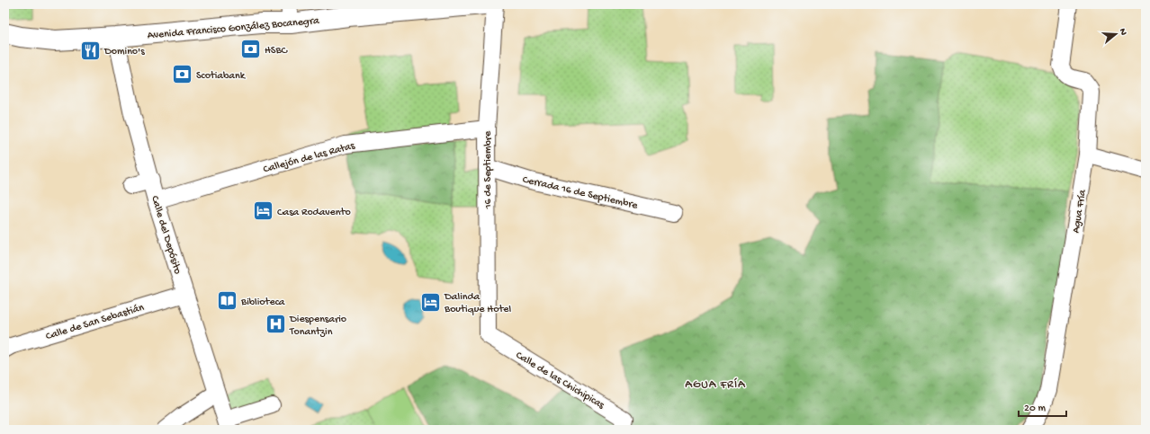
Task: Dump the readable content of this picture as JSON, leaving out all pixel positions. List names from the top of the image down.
{
  "streets": {
    "street": [
      "Avenida Francisco González Bocanegra",
      "Callejón de las Ratas",
      "16 de Septiembre",
      "Cerrada 16 de Septiembre",
      "Agua Fría",
      "Calle del Depósito",
      "Calle de San Sebastián",
      "Calle de las Chichipicas"
    ]
  },
  "crossings": [
    ["Avenida Francisco González Bocanegra", "Calle del Depósito"],
    ["Callejón de las Ratas", "16 de Septiembre"],
    ["Callejón de las Ratas", "Calle del Depósito"],
    ["16 de Septiembre", "Cerrada 16 de Septiembre"],
    ["16 de Septiembre", "Calle de las Chichipicas"],
    ["Calle del Depósito", "Calle de San Sebastián"]
  ],
  "districts": ["AGUA FRÍA"],
  "places": {
    "bank": ["HSBC", "Scotiabank"],
    "restaurant": ["Domino's"],
    "hotel": ["Casa Rodavento", "Dalinda Boutique Hotel"],
    "library": ["Biblioteca"],
    "hospital": ["Diespensario Tonantzin"]
  },
  "scale_bar": "20 m",
  "north": "right"
}
